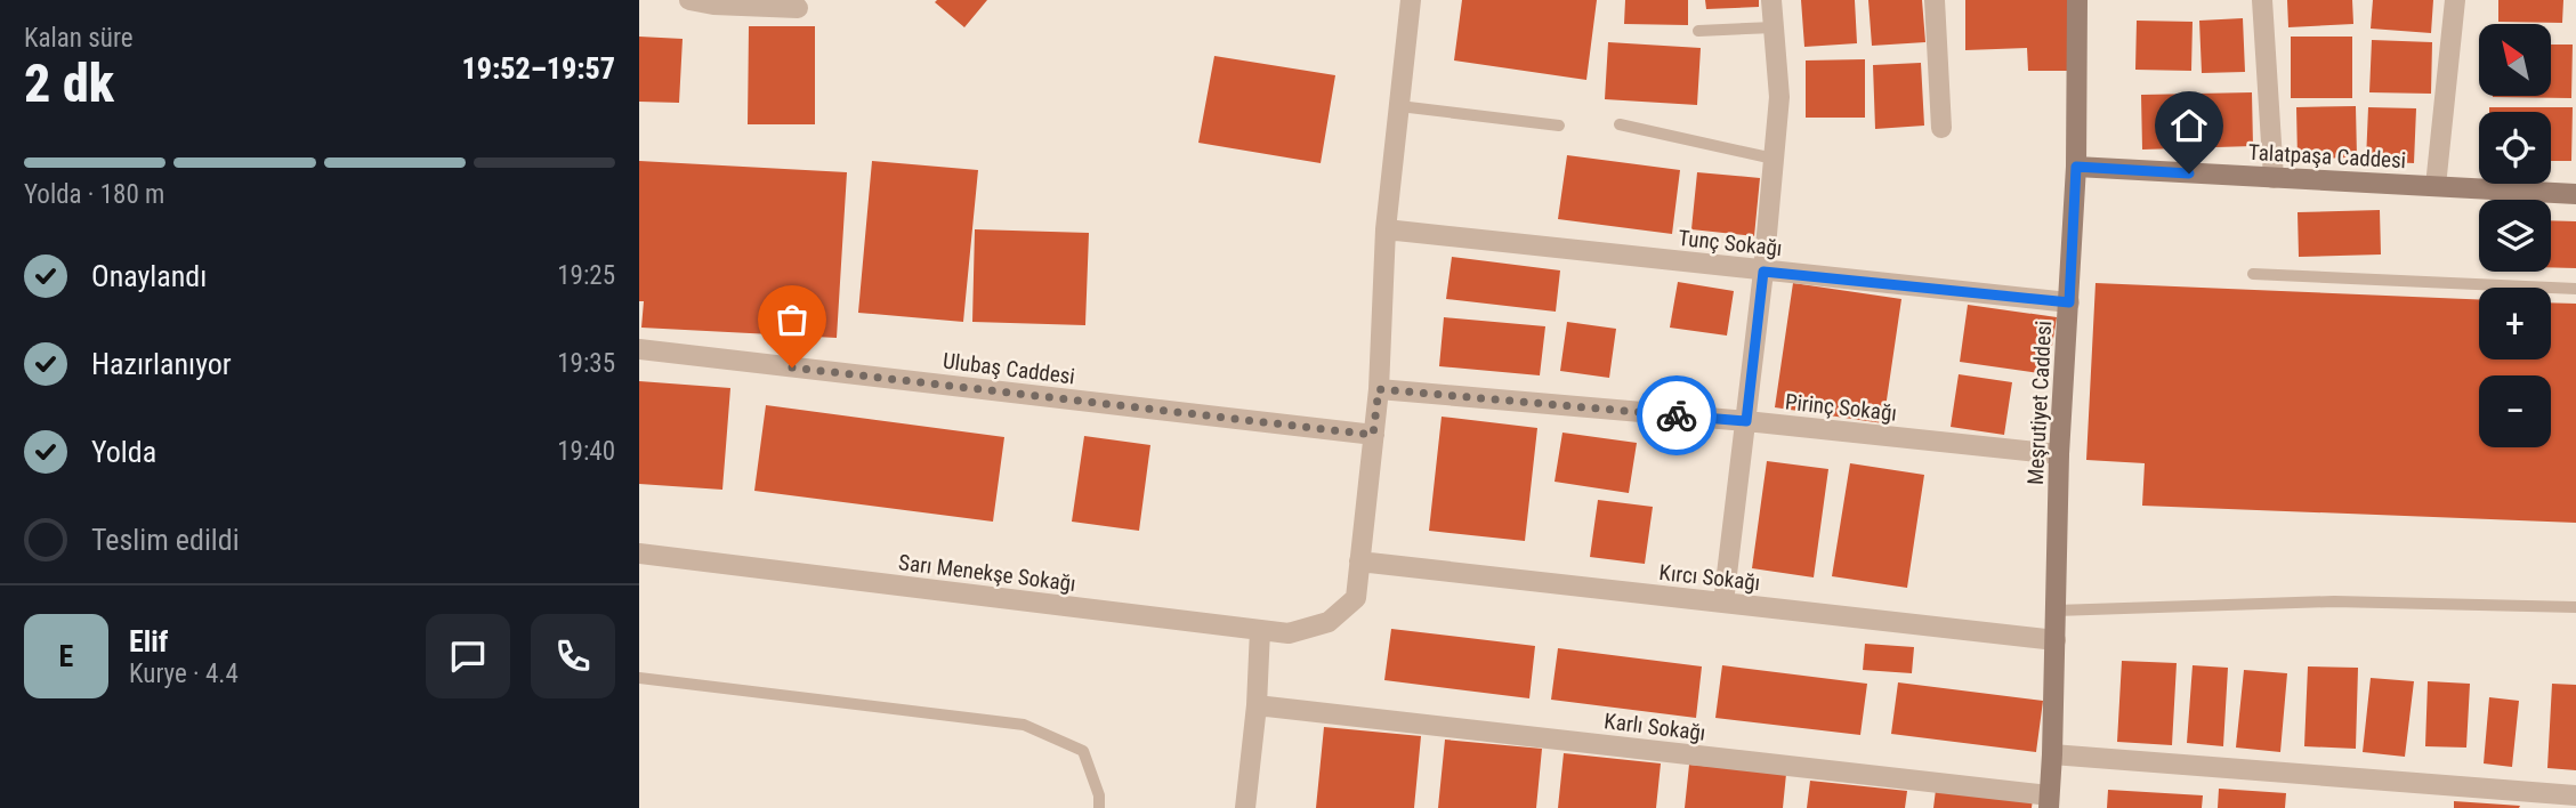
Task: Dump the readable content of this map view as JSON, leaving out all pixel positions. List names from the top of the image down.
{
  "streets": {
    "main road": ["Talatpaşa Caddesi", "Meşrutiyet Caddesi"],
    "street": [
      "Tunç Sokağı",
      "Ulubaş Caddesi",
      "Pirinç Sokağı",
      "Sarı Menekşe Sokağı",
      "Kırcı Sokağı",
      "Karlı Sokağı"
    ]
  },
  "crossings": [
    ["Talatpaşa Caddesi", "Meşrutiyet Caddesi"],
    ["Tunç Sokağı", "Meşrutiyet Caddesi"],
    ["Meşrutiyet Caddesi", "Pirinç Sokağı"],
    ["Meşrutiyet Caddesi", "Kırcı Sokağı"],
    ["Meşrutiyet Caddesi", "Karlı Sokağı"],
    ["Sarı Menekşe Sokağı", "Kırcı Sokağı"]
  ],
  "north": "top left",
  "page": {
    "heading": ["2 dk", "Kalan süre", "19:52–19:57"],
    "panel": ["Elif", "Kurye · 4.4"],
    "map_buttons": ["+", "−"],
    "bar": "Yolda · 180 m",
    "list": [
      ["Onaylandı", "19:25"],
      ["Hazırlanıyor", "19:35"],
      ["Yolda", "19:40"],
      "Teslim edildi"
    ],
    "round": "E"
  }
}
